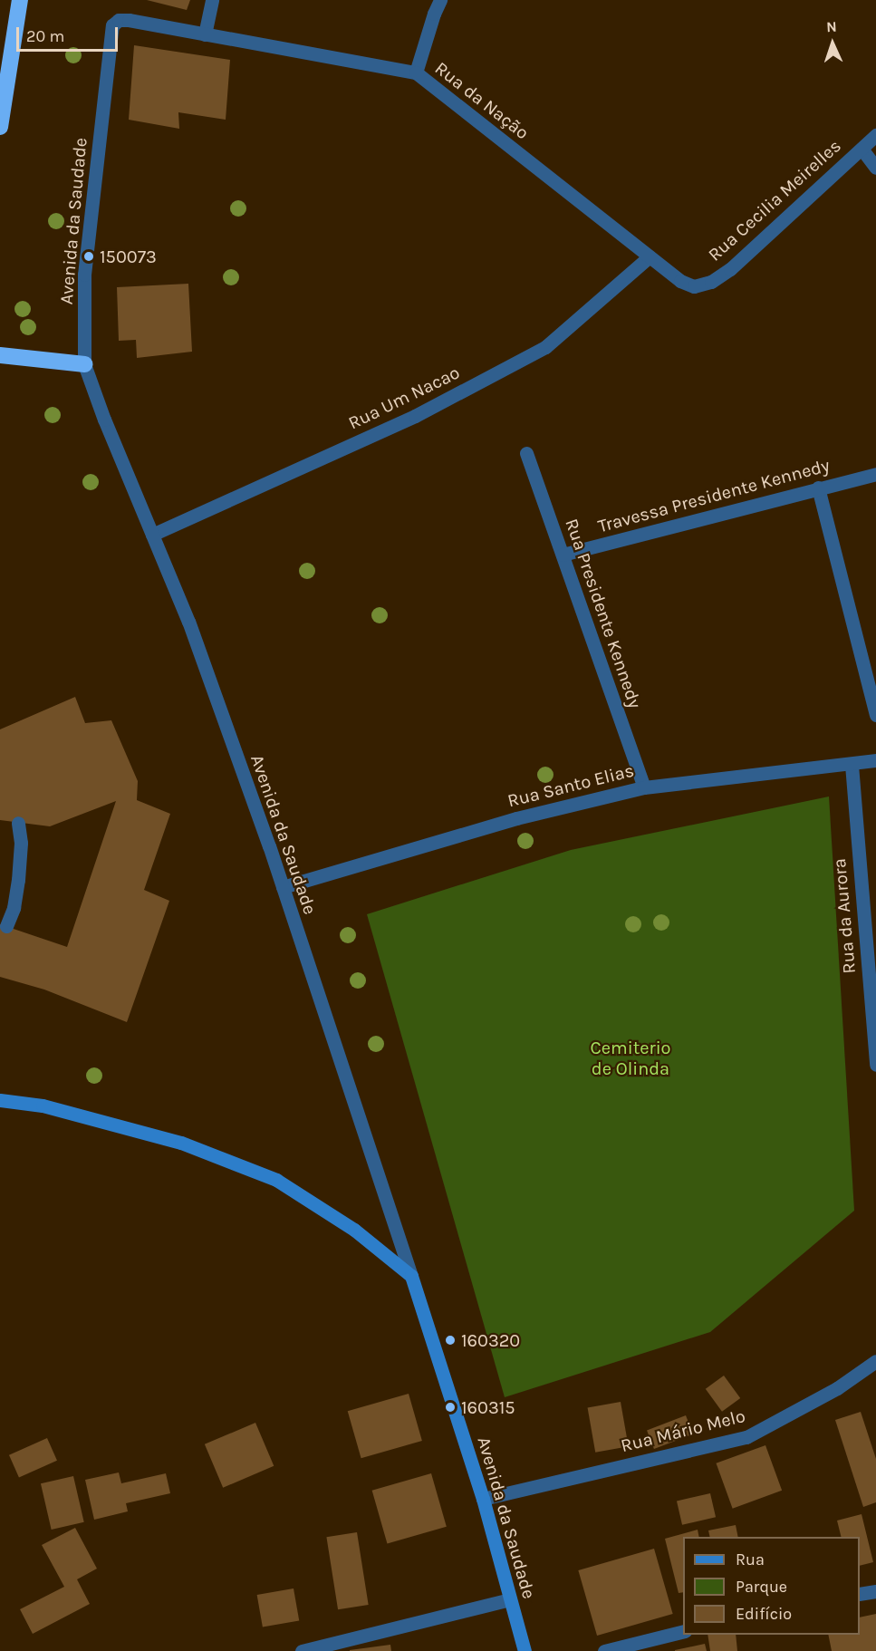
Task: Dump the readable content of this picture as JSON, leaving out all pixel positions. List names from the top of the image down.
{
  "streets": {
    "street": [
      "Rua da Nação",
      "Rua Cecilia Meirelles",
      "Avenida da Saudade",
      "Rua Um Nacao",
      "Travessa Presidente Kennedy",
      "Rua Presidente Kennedy",
      "Rua Santo Elias",
      "Rua da Aurora",
      "Rua Mário Melo"
    ]
  },
  "crossings": [
    ["Rua da Nação", "Rua Cecilia Meirelles"],
    ["Rua da Nação", "Avenida da Saudade"],
    ["Rua da Nação", "Rua Um Nacao"],
    ["Avenida da Saudade", "Rua Um Nacao"],
    ["Avenida da Saudade", "Rua Santo Elias"],
    ["Avenida da Saudade", "Rua Mário Melo"],
    ["Travessa Presidente Kennedy", "Rua Presidente Kennedy"],
    ["Rua Presidente Kennedy", "Rua Santo Elias"],
    ["Rua Santo Elias", "Rua da Aurora"]
  ],
  "parks": ["Cemiterio de Olinda"],
  "places": ["150073", "160320", "160315"],
  "legend": ["Rua", "Parque", "Edifício"],
  "scale_bar": "20 m",
  "north": "top"
}
